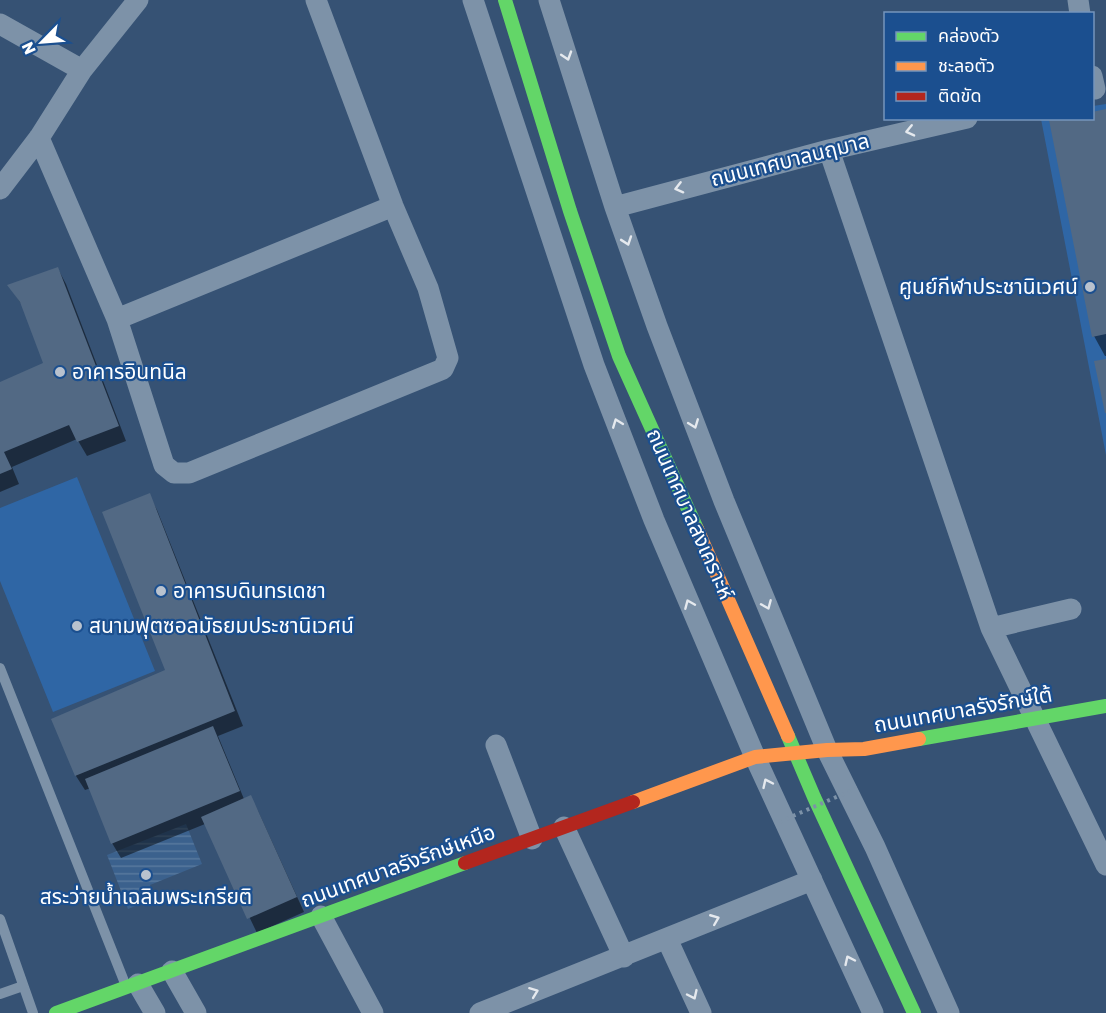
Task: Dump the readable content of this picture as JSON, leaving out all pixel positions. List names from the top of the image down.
{
  "streets": {
    "street": [
      "ถนนเทศบาลนฤมาล",
      "ถนนเทศบาลสงเคราะห์",
      "ถนนเทศบาลรังรักษ์ใต้",
      "ถนนเทศบาลรังรักษ์เหนือ"
    ]
  },
  "crossings": [
    ["ถนนเทศบาลนฤมาล", "ถนนเทศบาลสงเคราะห์"],
    ["ถนนเทศบาลสงเคราะห์", "ถนนเทศบาลรังรักษ์ใต้"],
    ["ถนนเทศบาลสงเคราะห์", "ถนนเทศบาลรังรักษ์เหนือ"],
    ["ถนนเทศบาลรังรักษ์ใต้", "ถนนเทศบาลรังรักษ์เหนือ"]
  ],
  "one_way": ["ถนนเทศบาลนฤมาล"],
  "places": [
    "ศูนย์กีฬาประชานิเวศน์",
    "อาคารอินทนิล",
    "อาคารบดินทรเดชา",
    "สนามฟุตซอลมัธยมประชานิเวศน์",
    "สระว่ายนํ้าเฉลิมพระเกรียติ"
  ],
  "legend": ["คล่องตัว", "ชะลอตัว", "ติดขัด"],
  "north": "bottom left"
}
